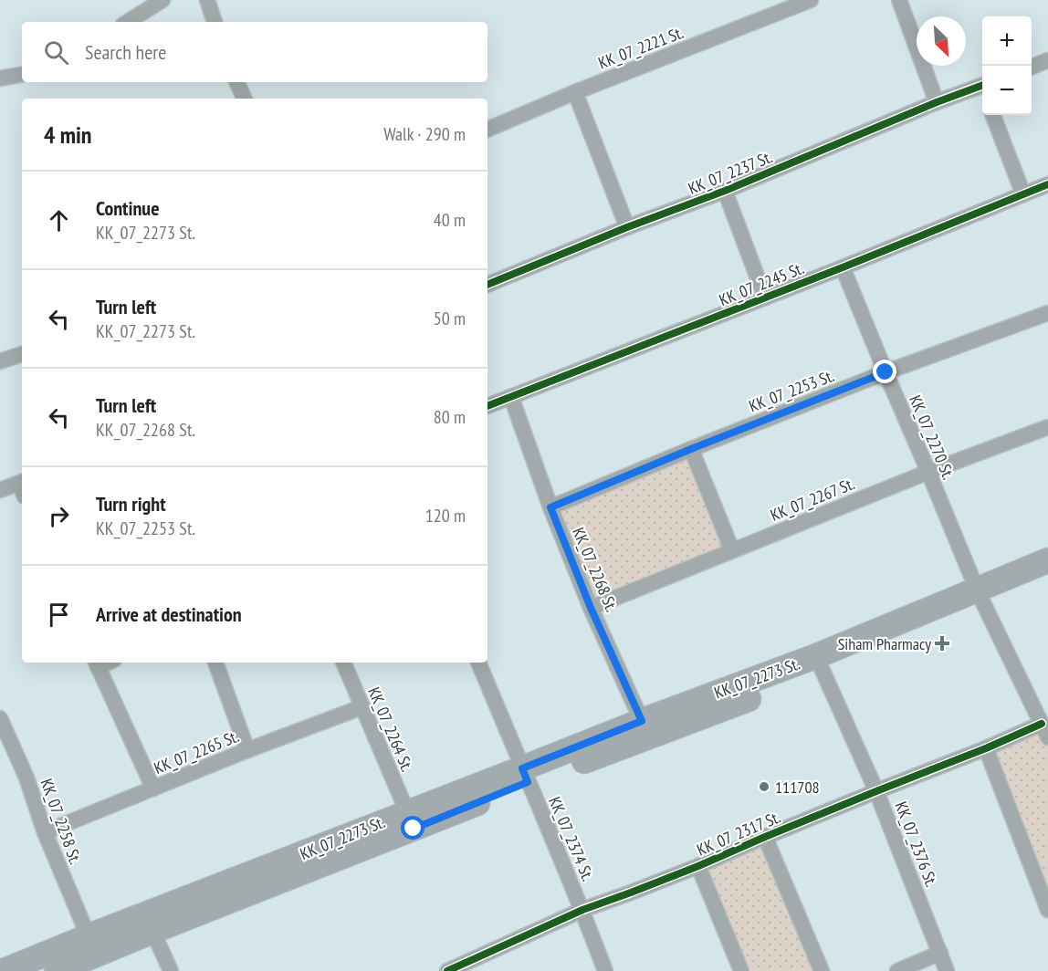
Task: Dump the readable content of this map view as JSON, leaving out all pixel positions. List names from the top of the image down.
{
  "streets": {
    "main road": ["KK_07_2273 St."],
    "street": [
      "KK_07_2221 St.",
      "KK_07_2237 St.",
      "KK_07_2245 St.",
      "KK_07_2253 St.",
      "KK_07_2270 St.",
      "KK_07_2267 St.",
      "KK_07_2268 St.",
      "KK_07_2264 St.",
      "KK_07_2265 St.",
      "KK_07_2258 St.",
      "KK_07_2317 St.",
      "KK_07_2374 St.",
      "KK_07_2376 St."
    ]
  },
  "crossings": [
    ["KK_07_2245 St.", "KK_07_2270 St."],
    ["KK_07_2245 St.", "KK_07_2268 St."],
    ["KK_07_2253 St.", "KK_07_2270 St."],
    ["KK_07_2253 St.", "KK_07_2268 St."],
    ["KK_07_2270 St.", "KK_07_2267 St."],
    ["KK_07_2270 St.", "KK_07_2273 St."],
    ["KK_07_2270 St.", "KK_07_2317 St."],
    ["KK_07_2267 St.", "KK_07_2268 St."],
    ["KK_07_2268 St.", "KK_07_2273 St."],
    ["KK_07_2273 St.", "KK_07_2264 St."],
    ["KK_07_2273 St.", "KK_07_2258 St."],
    ["KK_07_2273 St.", "KK_07_2374 St."],
    ["KK_07_2273 St.", "KK_07_2376 St."],
    ["KK_07_2264 St.", "KK_07_2265 St."],
    ["KK_07_2265 St.", "KK_07_2258 St."],
    ["KK_07_2317 St.", "KK_07_2374 St."],
    ["KK_07_2317 St.", "KK_07_2376 St."]
  ],
  "places": {
    "health": ["Siham Pharmacy"],
    "other": ["111708"]
  },
  "north": "bottom right",
  "page": {
    "map_buttons": ["+", "−"],
    "search": "Search here",
    "heading": ["4 min", "Walk · 290 m"],
    "list": [
      ["Continue", "KK_07_2273 St.", "40 m"],
      ["Turn left", "KK_07_2273 St.", "50 m"],
      ["Turn left", "KK_07_2268 St.", "80 m"],
      ["Turn right", "KK_07_2253 St.", "120 m"],
      "Arrive at destination"
    ]
  }
}
